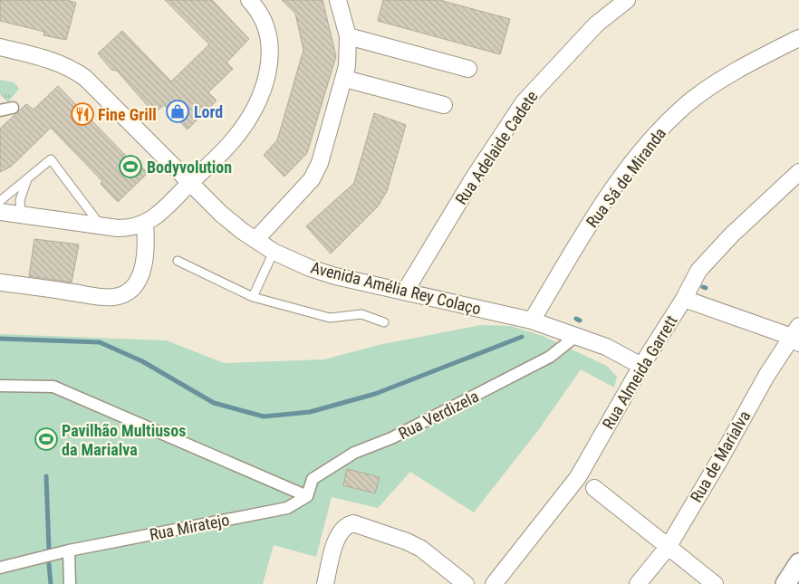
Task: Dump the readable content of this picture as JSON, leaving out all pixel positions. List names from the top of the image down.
{
  "streets": {
    "street": [
      "Rua Adelaide Cadete",
      "Rua Sá de Miranda",
      "Avenida Amélia Rey Colaço",
      "Rua Almeida Garrett",
      "Rua Verdizela",
      "Rua de Marialva",
      "Rua Miratejo"
    ]
  },
  "crossings": [
    ["Rua Adelaide Cadete", "Avenida Amélia Rey Colaço"],
    ["Rua Sá de Miranda", "Avenida Amélia Rey Colaço"],
    ["Avenida Amélia Rey Colaço", "Rua Almeida Garrett"],
    ["Avenida Amélia Rey Colaço", "Rua Verdizela"],
    ["Rua Verdizela", "Rua Miratejo"]
  ],
  "places": {
    "shop": ["Lord"],
    "restaurant": ["Fine Grill"],
    "sports": ["Bodyvolution", "Pavilhão Multiusos da Marialva"]
  }
}
